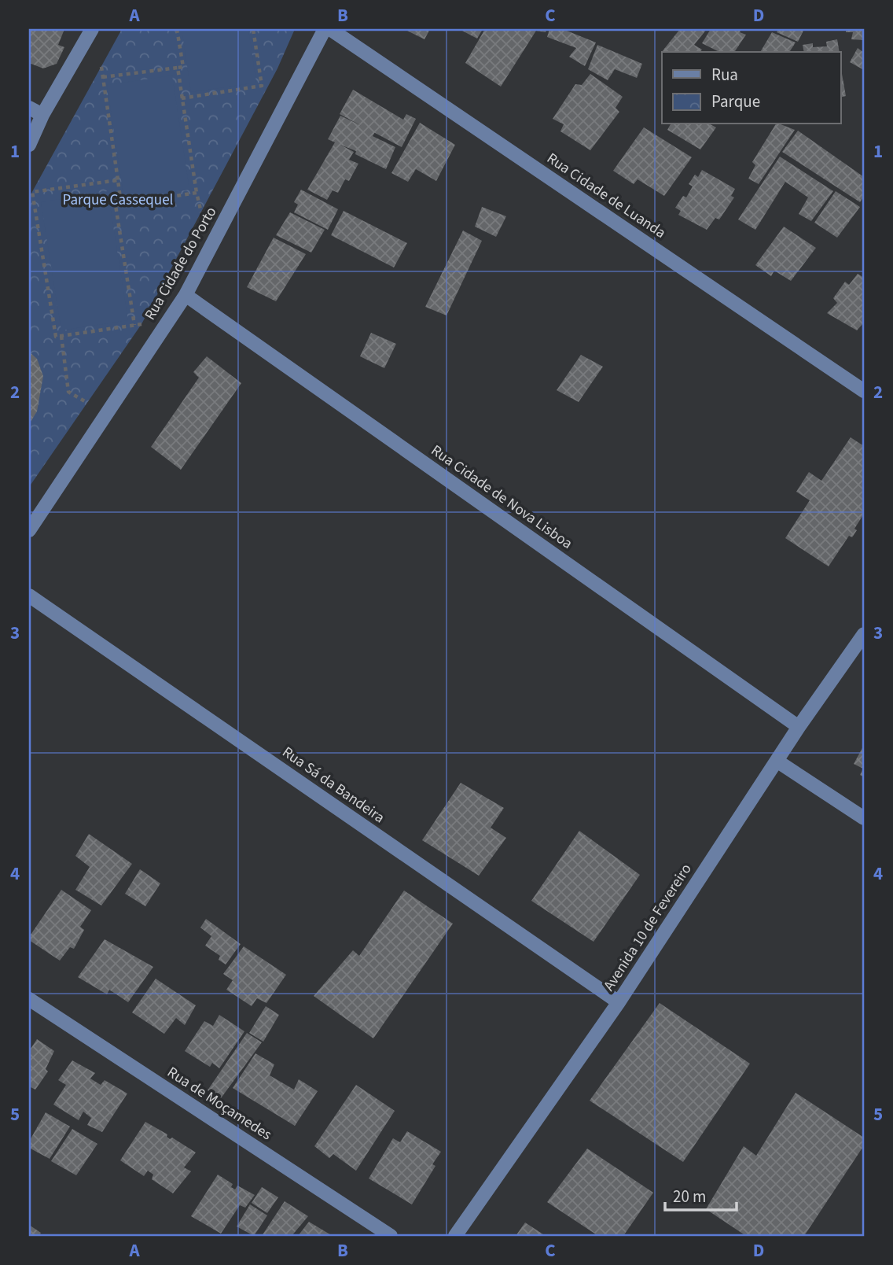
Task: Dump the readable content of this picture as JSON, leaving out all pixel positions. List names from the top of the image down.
{
  "streets": {
    "street": [
      "Rua Cidade de Luanda",
      "Rua Cidade do Porto",
      "Rua Cidade de Nova Lisboa",
      "Rua Sá da Bandeira",
      "Avenida 10 de Fevereiro",
      "Rua de Moçamedes"
    ]
  },
  "crossings": [
    ["Rua Cidade do Porto", "Rua Cidade de Nova Lisboa"],
    ["Rua Cidade de Nova Lisboa", "Avenida 10 de Fevereiro"],
    ["Rua Sá da Bandeira", "Avenida 10 de Fevereiro"]
  ],
  "parks": ["Parque Cassequel"],
  "legend": ["Rua", "Parque"],
  "scale_bar": "20 m",
  "grid": {
    "columns": [
      "A",
      "B",
      "C",
      "D"
    ],
    "rows": [
      "1",
      "2",
      "3",
      "4",
      "5"
    ]
  }
}
